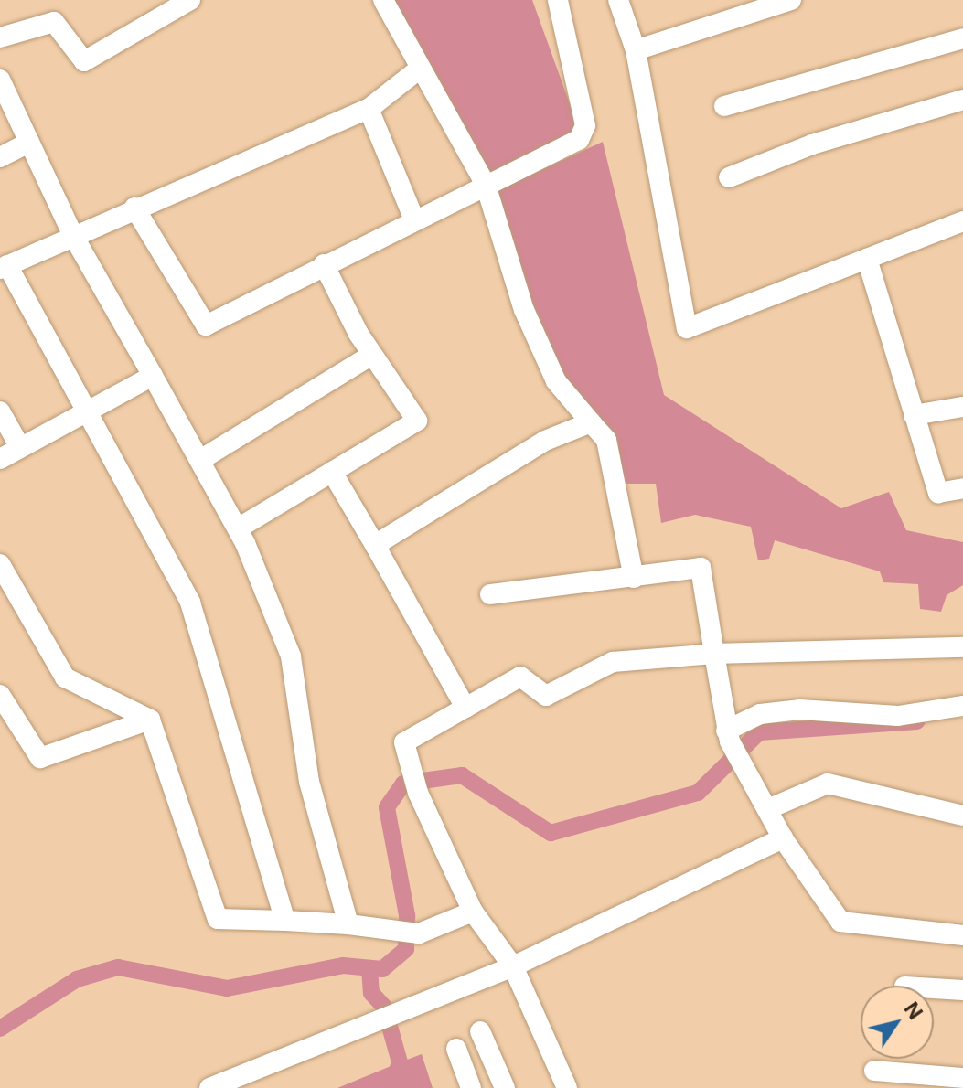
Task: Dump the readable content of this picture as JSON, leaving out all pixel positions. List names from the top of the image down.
{
  "north": "top right"
}
